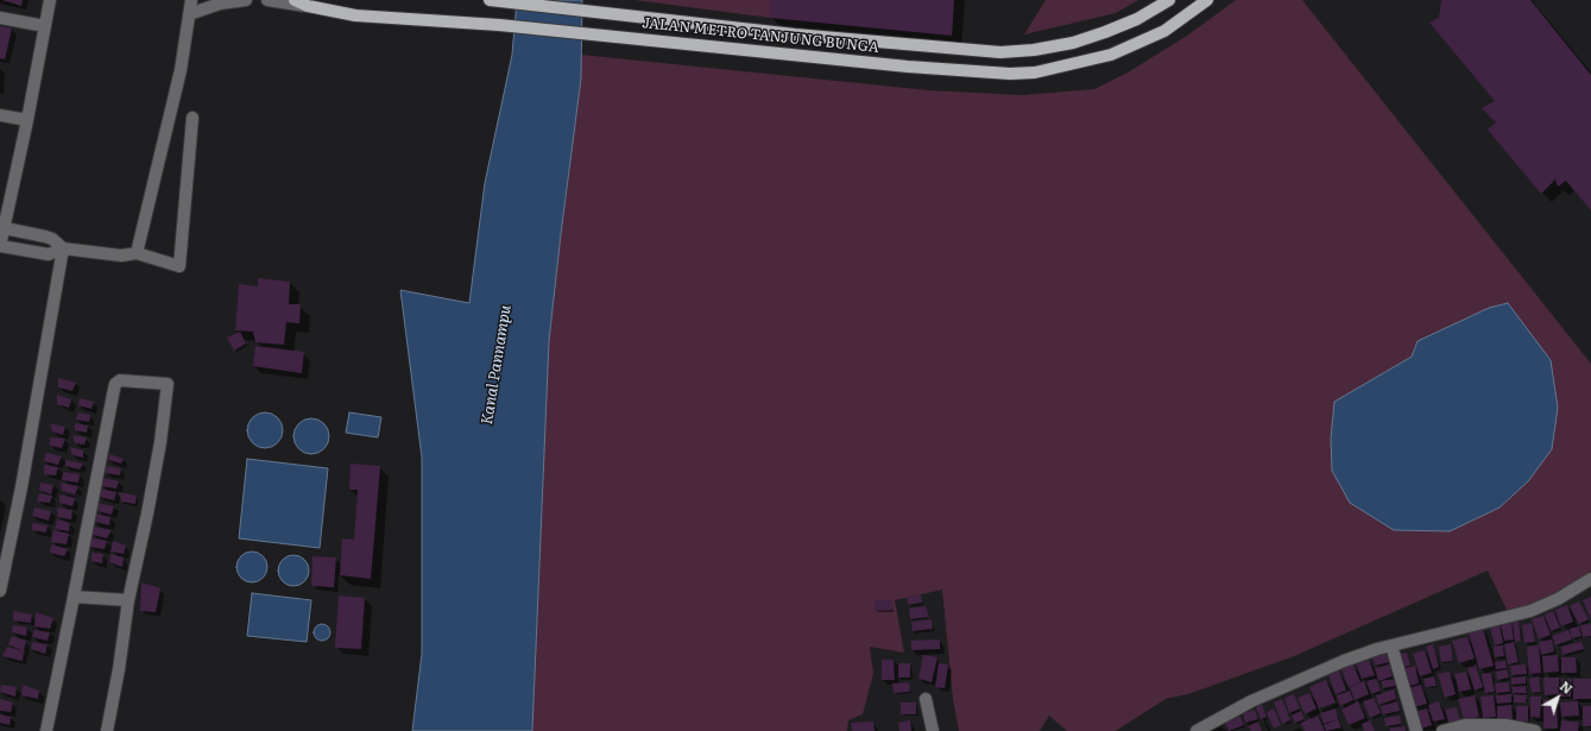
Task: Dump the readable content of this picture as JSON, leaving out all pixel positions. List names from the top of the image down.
{
  "streets": {
    "main road": ["JALAN METRO TANJUNG BUNGA"]
  },
  "water": ["Kanal Pannampu"],
  "north": "top right"
}
